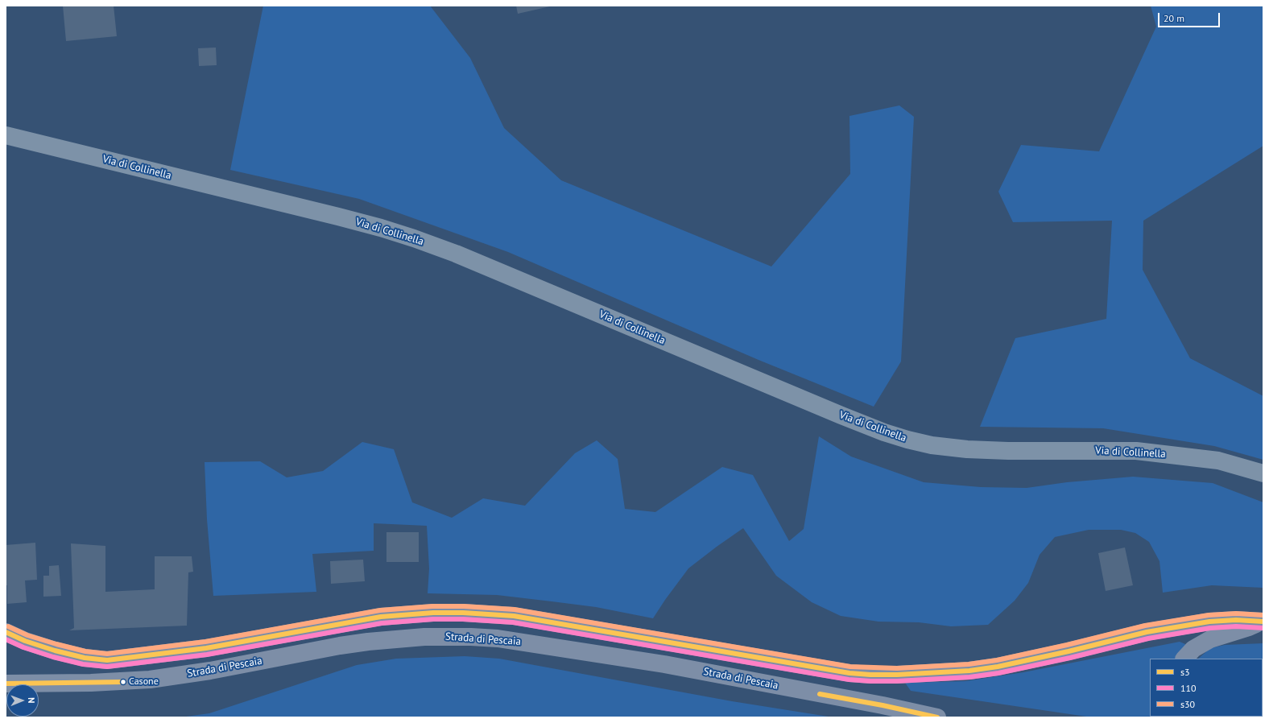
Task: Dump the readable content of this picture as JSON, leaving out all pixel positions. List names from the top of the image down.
{
  "streets": {
    "main road": ["Strada di Pescaia"],
    "street": ["Via di Collinella"]
  },
  "places": ["Casone"],
  "lines": ["transit line s30", "transit line s3", "transit line 110"],
  "legend": ["s3", "110", "s30"],
  "scale_bar": "20 m",
  "north": "right"
}
